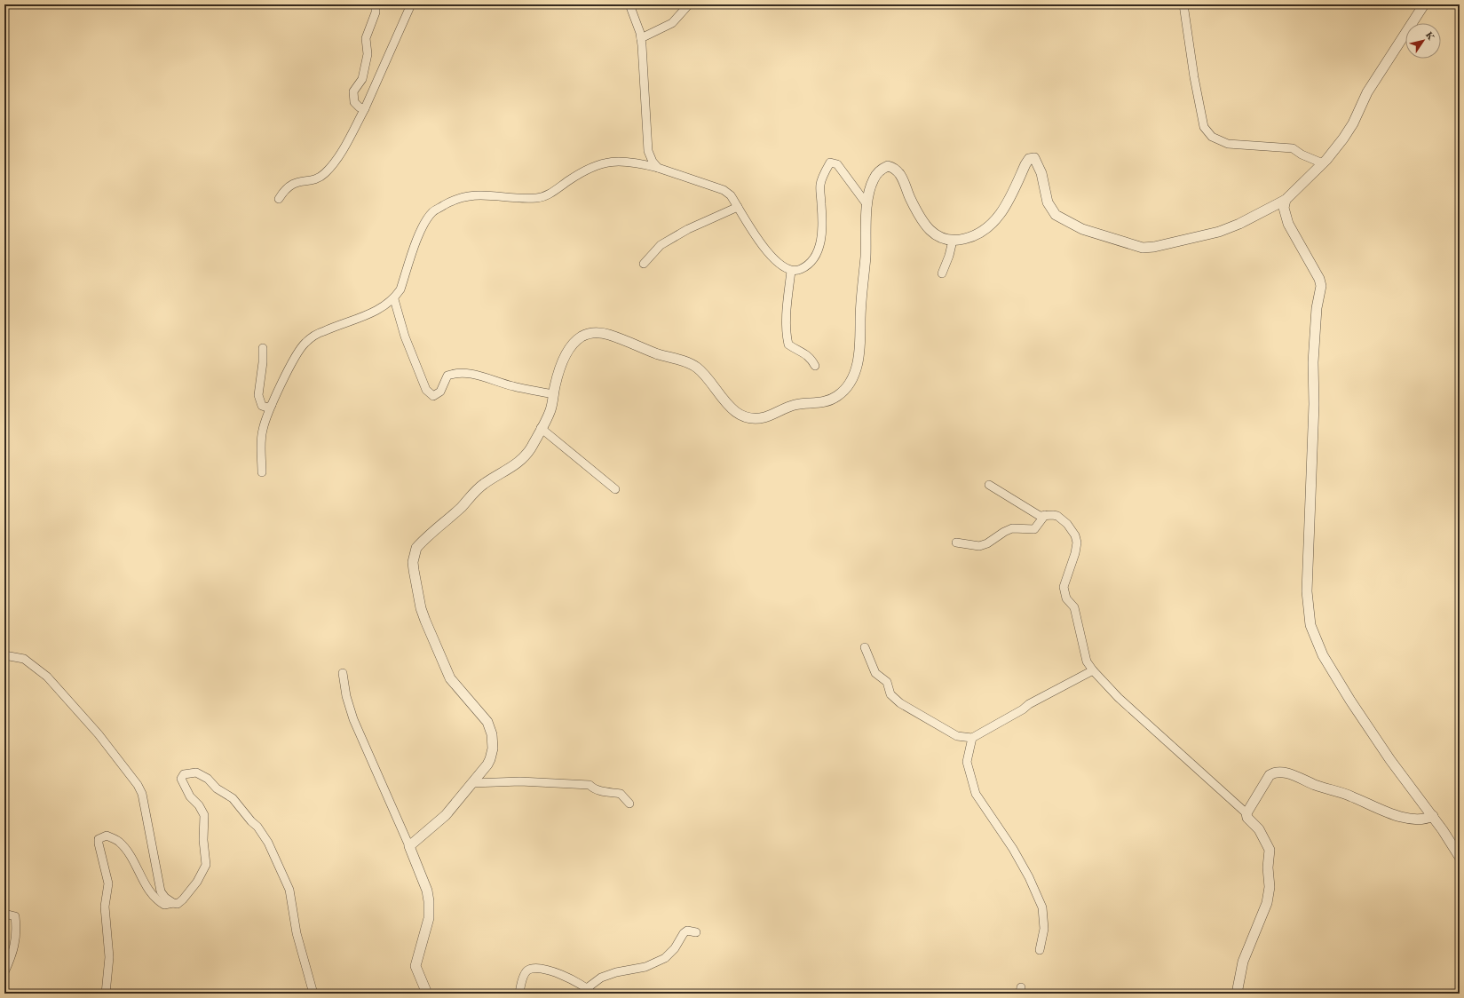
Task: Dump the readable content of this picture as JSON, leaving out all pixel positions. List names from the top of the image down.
{
  "north": "top right"
}
